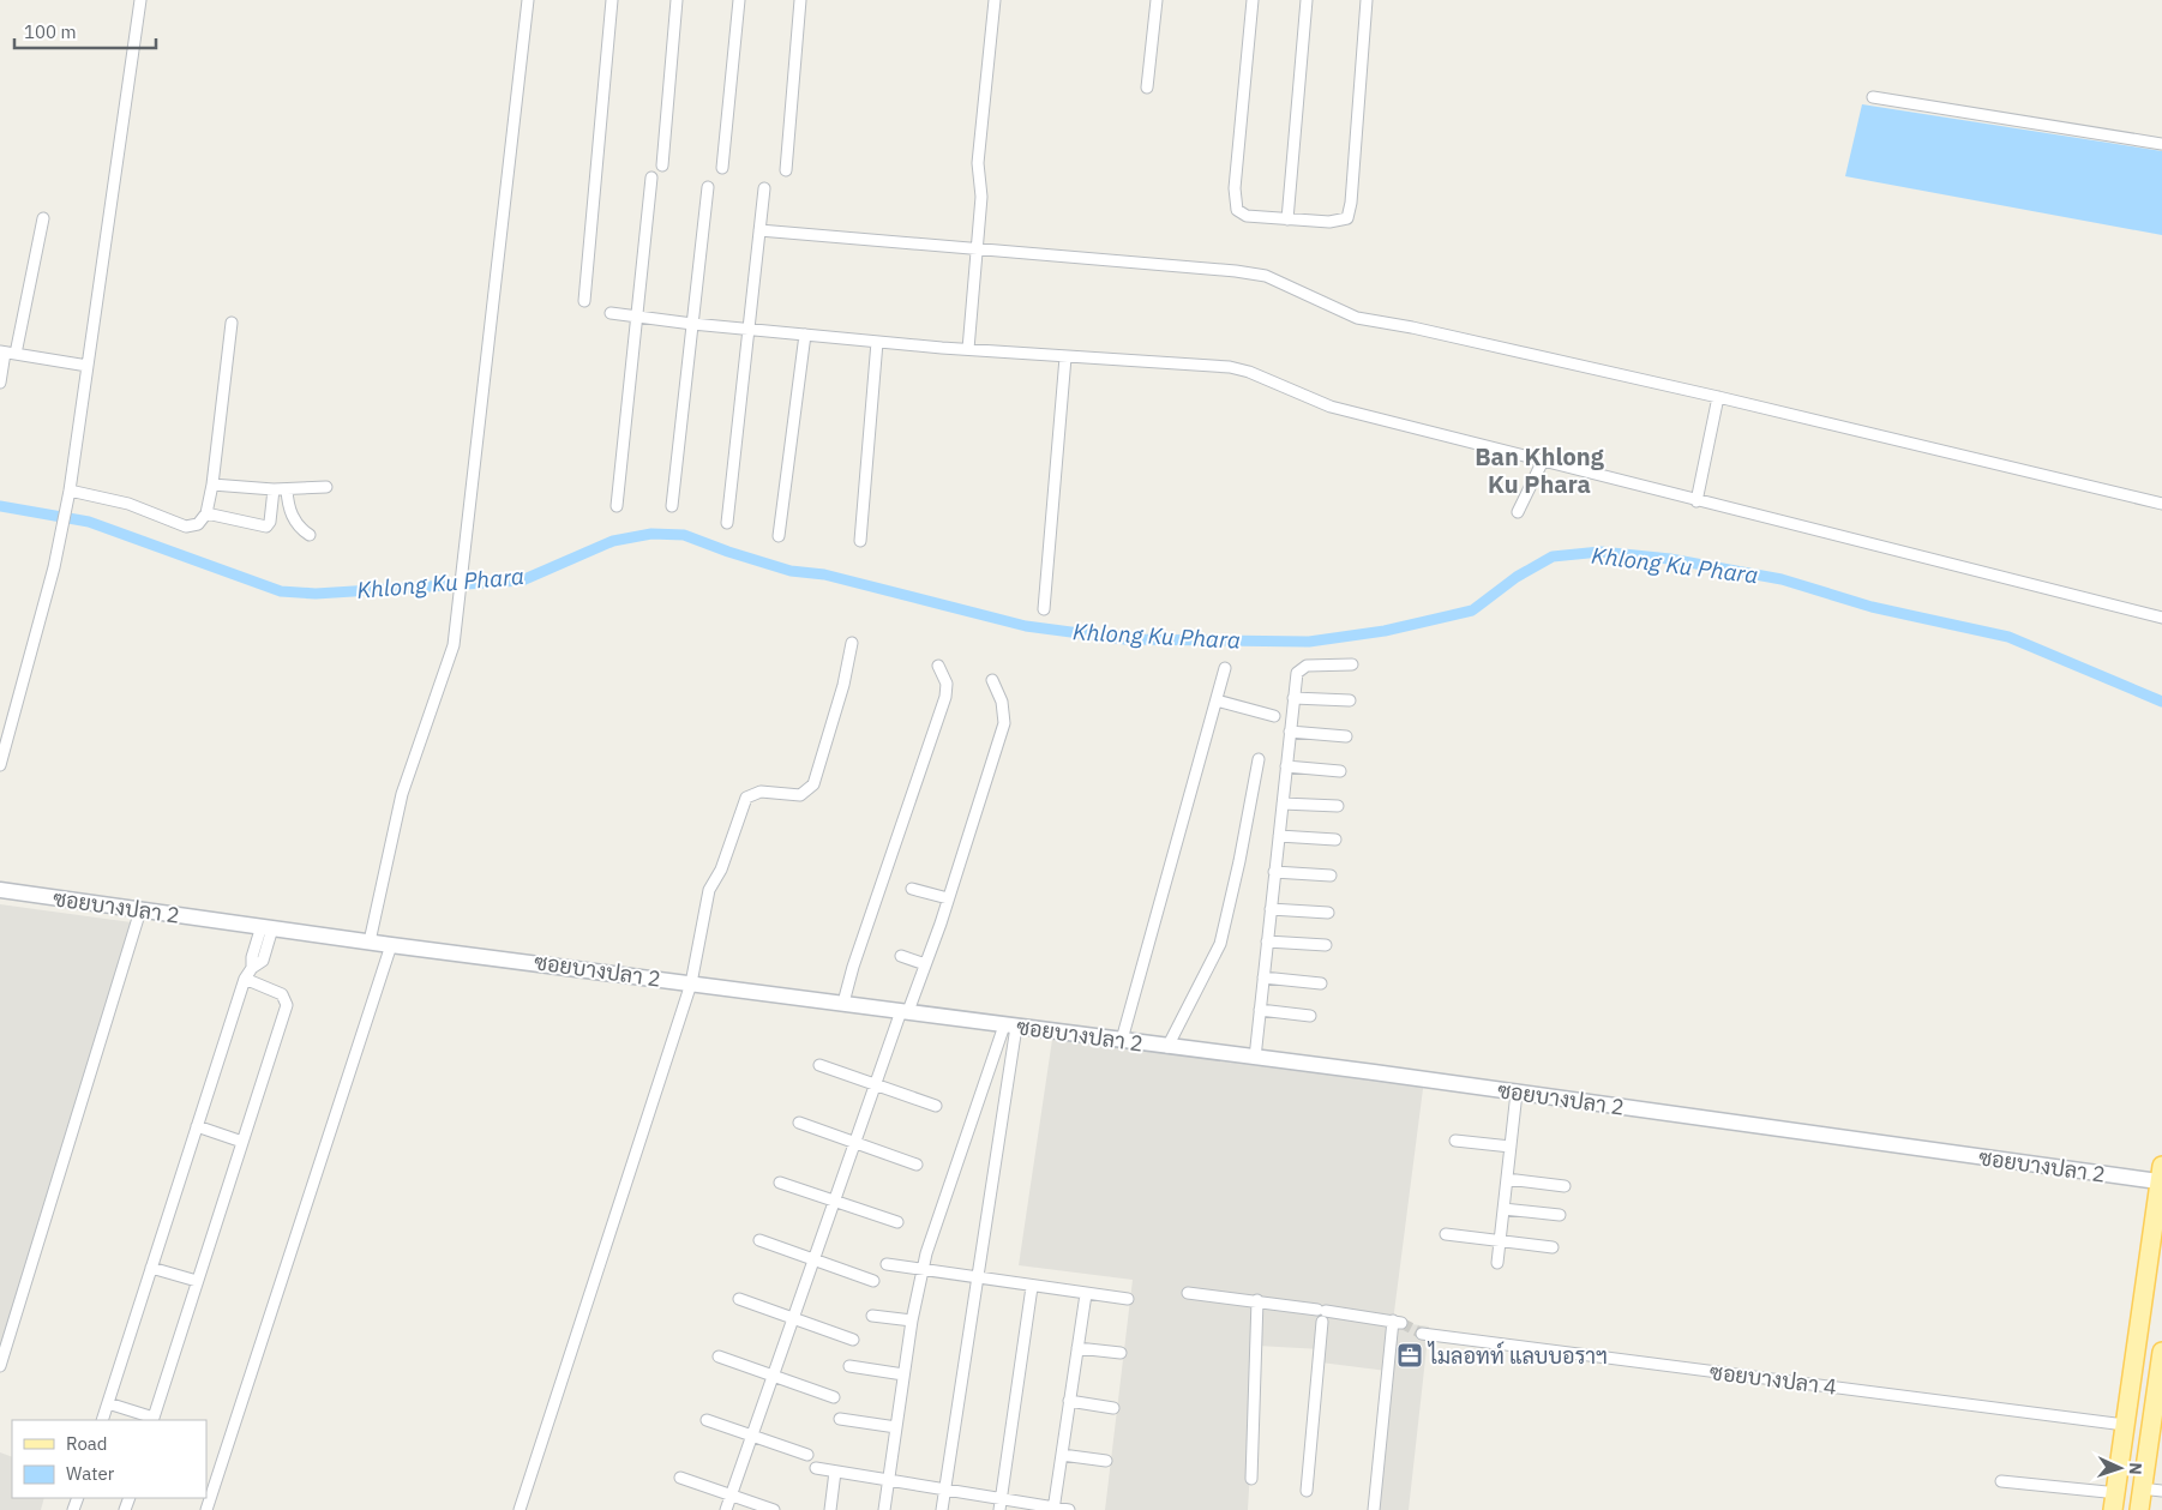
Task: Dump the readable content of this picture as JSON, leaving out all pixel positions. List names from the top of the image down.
{
  "streets": {
    "street": ["ซอยบางปลา 2", "ซอยบางปลา 4"]
  },
  "districts": ["Ban Khlong Ku Phara"],
  "water": ["Khlong Ku Phara"],
  "places": {
    "office": ["ไมลอทท์ แลบบอราฯ"]
  },
  "legend": ["Road", "Water"],
  "scale_bar": "100 m",
  "north": "right"
}
